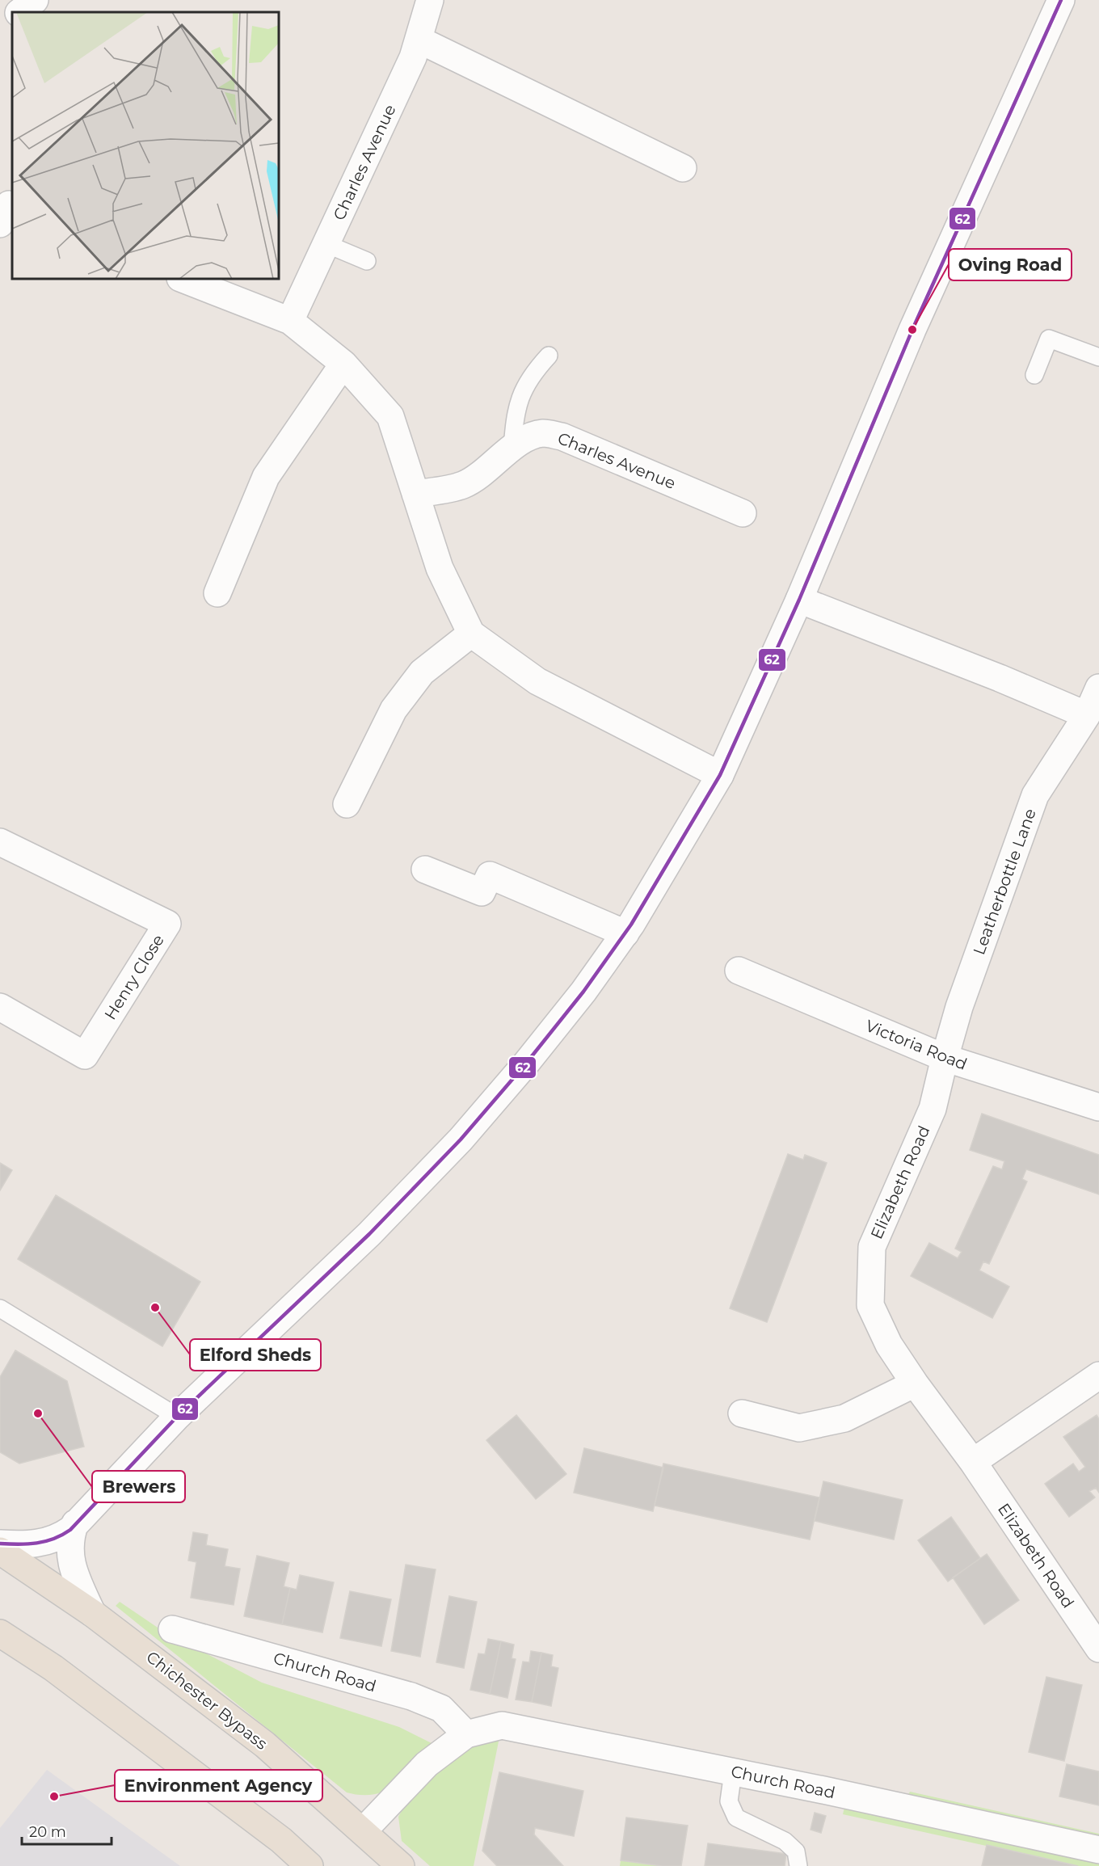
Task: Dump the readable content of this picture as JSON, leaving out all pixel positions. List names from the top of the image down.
{
  "streets": {
    "highway": ["Chichester Bypass"],
    "street": [
      "Charles Avenue",
      "Leatherbottle Lane",
      "Henry Close",
      "Victoria Road",
      "Elizabeth Road",
      "Church Road"
    ]
  },
  "crossings": [
    ["Leatherbottle Lane", "Victoria Road"],
    ["Leatherbottle Lane", "Elizabeth Road"],
    ["Victoria Road", "Elizabeth Road"],
    ["Church Road", "Chichester Bypass"]
  ],
  "places": [
    "Oving Road",
    "Elford Sheds",
    "Brewers",
    "Environment Agency"
  ],
  "lines": ["transit line 62"],
  "scale_bar": "20 m"
}
